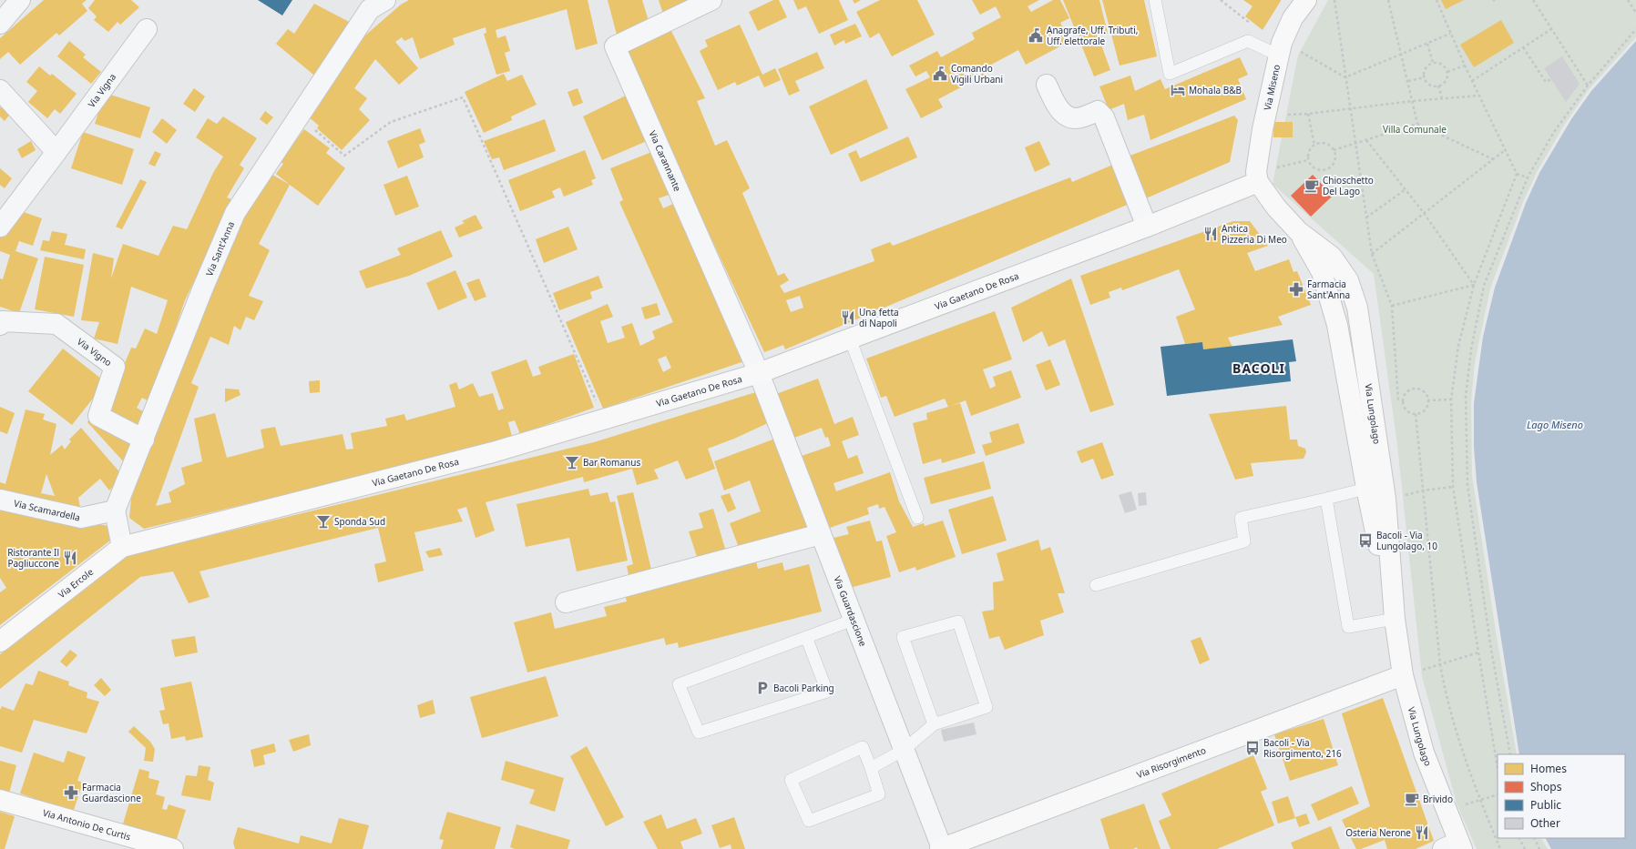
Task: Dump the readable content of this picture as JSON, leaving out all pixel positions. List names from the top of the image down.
{
  "streets": {
    "street": [
      "Via Miseno",
      "Via Vigna",
      "Via Carannante",
      "Via Sant'Anna",
      "Via Gaetano De Rosa",
      "Via Vigno",
      "Via Lungolago",
      "Via Scamardella",
      "Via Ercole",
      "Via Guardascione",
      "Via Risorgimento",
      "Via Antonio De Curtis"
    ]
  },
  "crossings": [
    ["Via Miseno", "Via Gaetano De Rosa"],
    ["Via Miseno", "Via Lungolago"],
    ["Via Carannante", "Via Gaetano De Rosa"],
    ["Via Carannante", "Via Guardascione"],
    ["Via Sant'Anna", "Via Vigno"],
    ["Via Sant'Anna", "Via Scamardella"],
    ["Via Gaetano De Rosa", "Via Lungolago"],
    ["Via Gaetano De Rosa", "Via Ercole"],
    ["Via Gaetano De Rosa", "Via Guardascione"],
    ["Via Lungolago", "Via Risorgimento"],
    ["Via Guardascione", "Via Risorgimento"]
  ],
  "districts": ["BACOLI"],
  "water": ["Lago Miseno"],
  "parks": ["Villa Comunale"],
  "places": {
    "public building": ["Anagrafe, Uff. Tributi, Uff. elettorale", "Comando Vigili Urbani"],
    "hotel": ["Mohala B&B"],
    "cafe": ["Chioschetto Del Lago", "Brivido"],
    "restaurant": [
      "Antica Pizzeria Di Meo",
      "Una fetta di Napoli",
      "Ristorante Il Pagliuccone",
      "Osteria Nerone"
    ],
    "pharmacy": ["Farmacia Sant'Anna", "Farmacia Guardascione"],
    "bar": ["Bar Romanus", "Sponda Sud"],
    "bus stop": ["Bacoli - Via Lungolago, 10", "Bacoli - Via Risorgimento, 216"],
    "parking": ["Bacoli Parking"]
  },
  "legend": [
    "Homes",
    "Shops",
    "Public",
    "Other"
  ]
}
